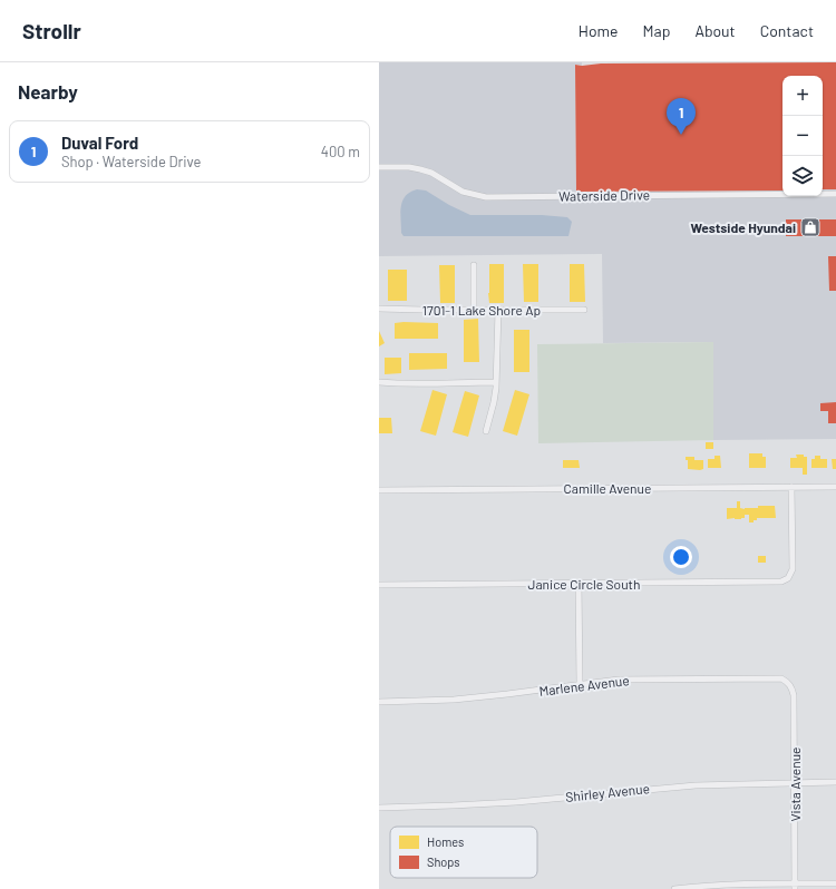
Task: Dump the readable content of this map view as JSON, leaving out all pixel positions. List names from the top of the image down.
{
  "streets": {
    "street": [
      "Waterside Drive",
      "1701-1 Lake Shore Ap",
      "Camille Avenue",
      "Janice Circle South",
      "Marlene Avenue",
      "Vista Avenue",
      "Shirley Avenue"
    ]
  },
  "crossings": [
    ["Camille Avenue", "Janice Circle South"],
    ["Marlene Avenue", "Vista Avenue"],
    ["Vista Avenue", "Shirley Avenue"]
  ],
  "places": {
    "shop": ["Westside Hyundai"]
  },
  "legend": ["Homes", "Shops"],
  "page": {
    "header": "Strollr",
    "nav": [
      "Home",
      "Map",
      "About",
      "Contact"
    ],
    "heading": "Nearby",
    "map_buttons": ["+", "−"],
    "pins": "1",
    "list": [
      {
        "mark": "1",
        "name": "Duval Ford",
        "note": "Shop · Waterside Drive",
        "value": "400 m"
      }
    ]
  }
}
